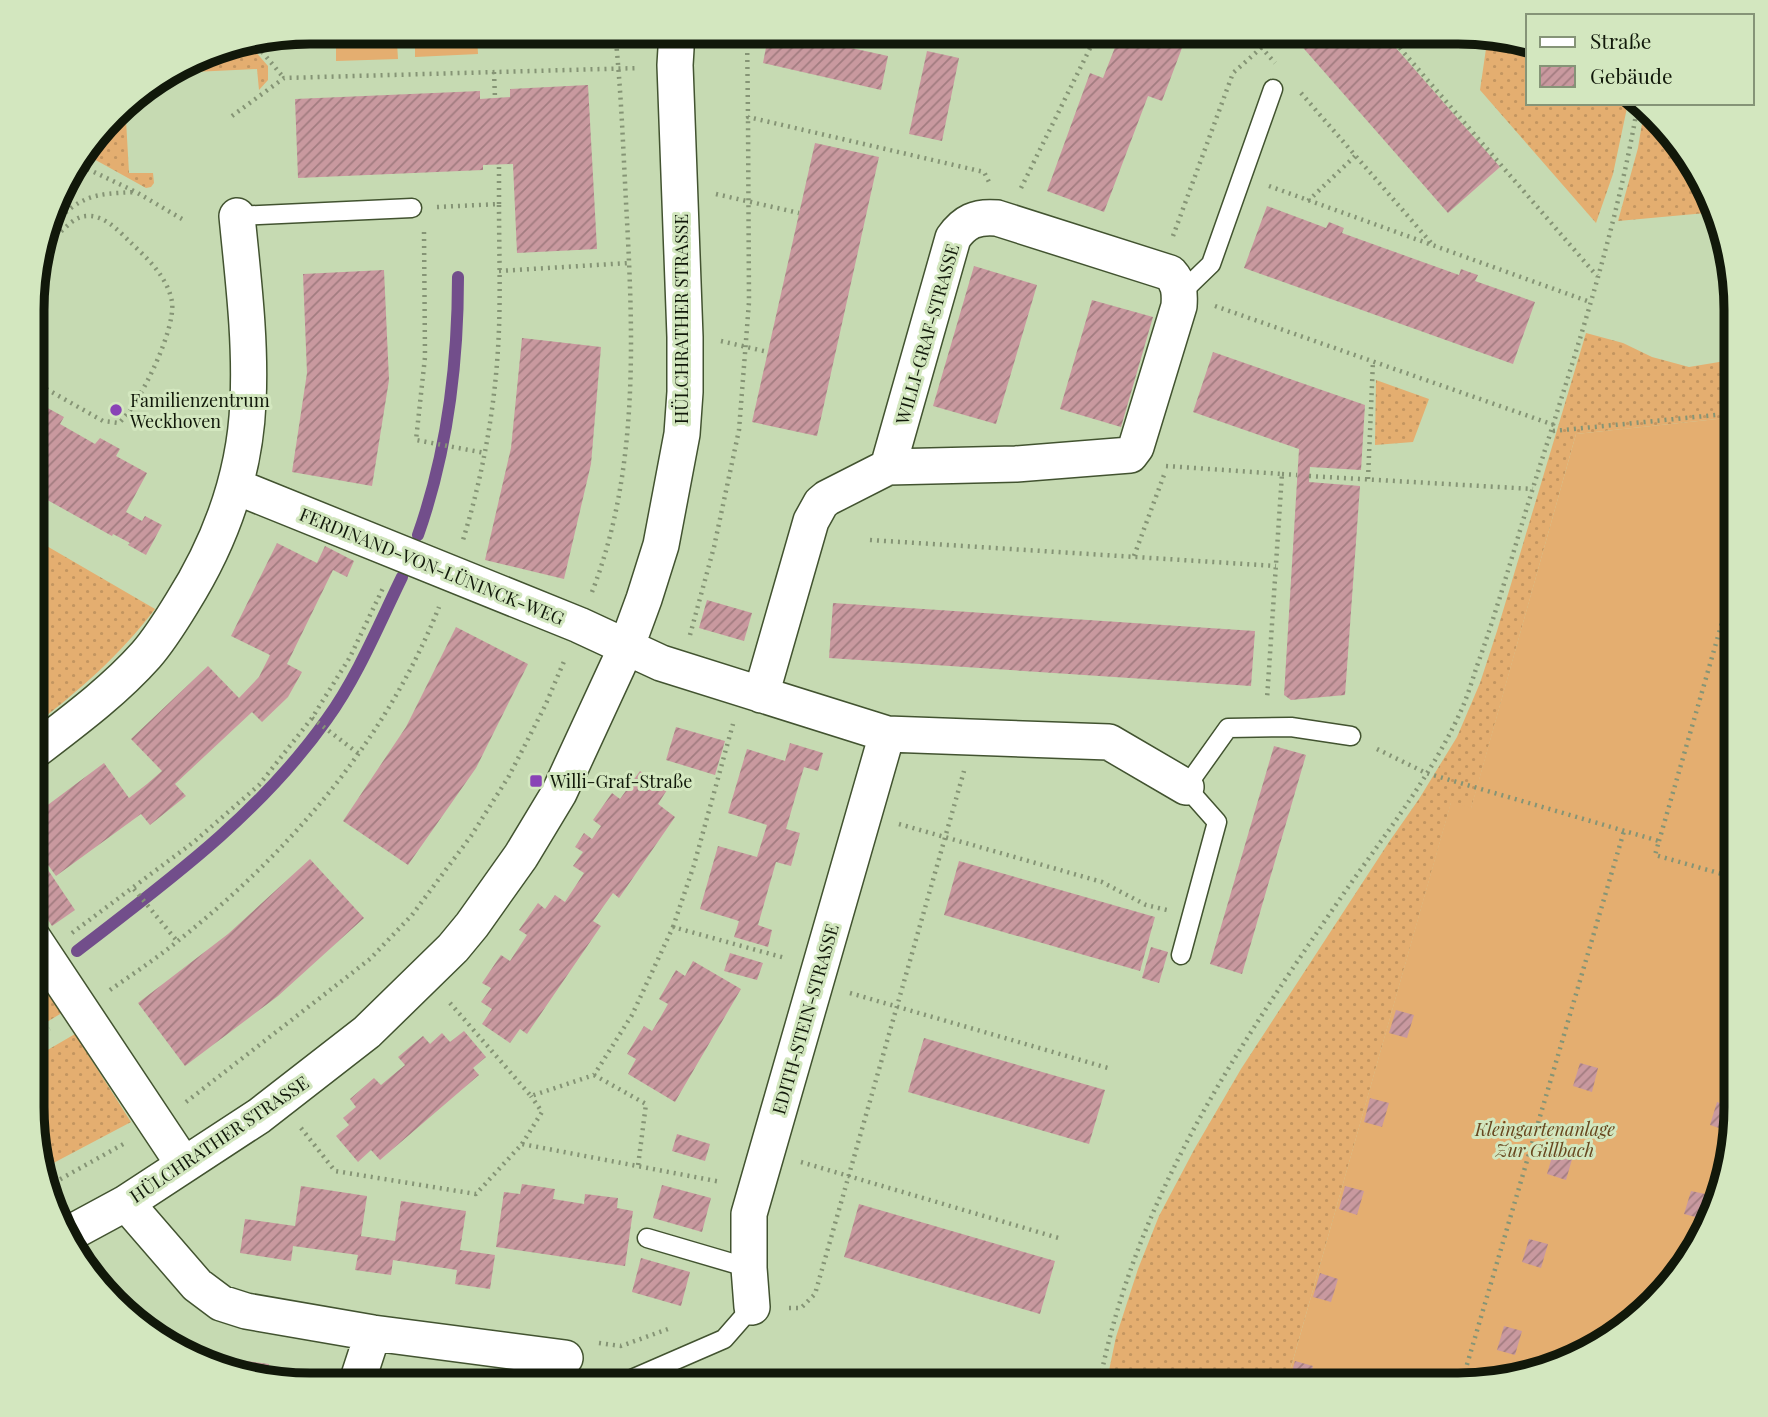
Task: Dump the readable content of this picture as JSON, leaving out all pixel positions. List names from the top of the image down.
{
  "streets": {
    "street": [
      "HÜLCHRATHER STRASSE",
      "WILLI-GRAF-STRASSE",
      "FERDINAND-VON-LÜNINCK-WEG",
      "EDITH-STEIN-STRASSE"
    ]
  },
  "crossings": [
    ["HÜLCHRATHER STRASSE", "FERDINAND-VON-LÜNINCK-WEG"]
  ],
  "parks": ["Kleingartenanlage Zur Gillbach"],
  "places": {
    "other": ["Familienzentrum Weckhoven"],
    "transit": ["Willi-Graf-Straße"]
  },
  "legend": ["Straße", "Gebäude"]
}
